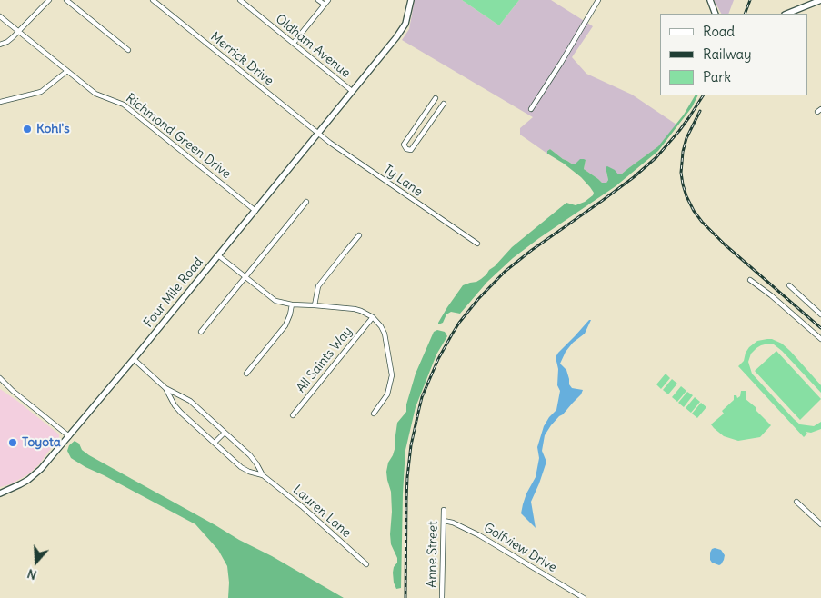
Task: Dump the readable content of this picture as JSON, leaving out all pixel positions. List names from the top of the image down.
{
  "streets": {
    "street": [
      "Oldham Avenue",
      "Merrick Drive",
      "Richmond Green Drive",
      "Ty Lane",
      "Four Mile Road",
      "All Saints Way",
      "Lauren Lane",
      "Golfview Drive",
      "Anne Street"
    ]
  },
  "crossings": [
    ["Oldham Avenue", "Four Mile Road"],
    ["Merrick Drive", "Ty Lane"],
    ["Merrick Drive", "Four Mile Road"],
    ["Richmond Green Drive", "Four Mile Road"],
    ["Ty Lane", "Four Mile Road"],
    ["Four Mile Road", "Lauren Lane"],
    ["Golfview Drive", "Anne Street"]
  ],
  "places": ["Kohl's", "Toyota"],
  "legend": ["Road", "Railway", "Park"],
  "north": "bottom"
}
